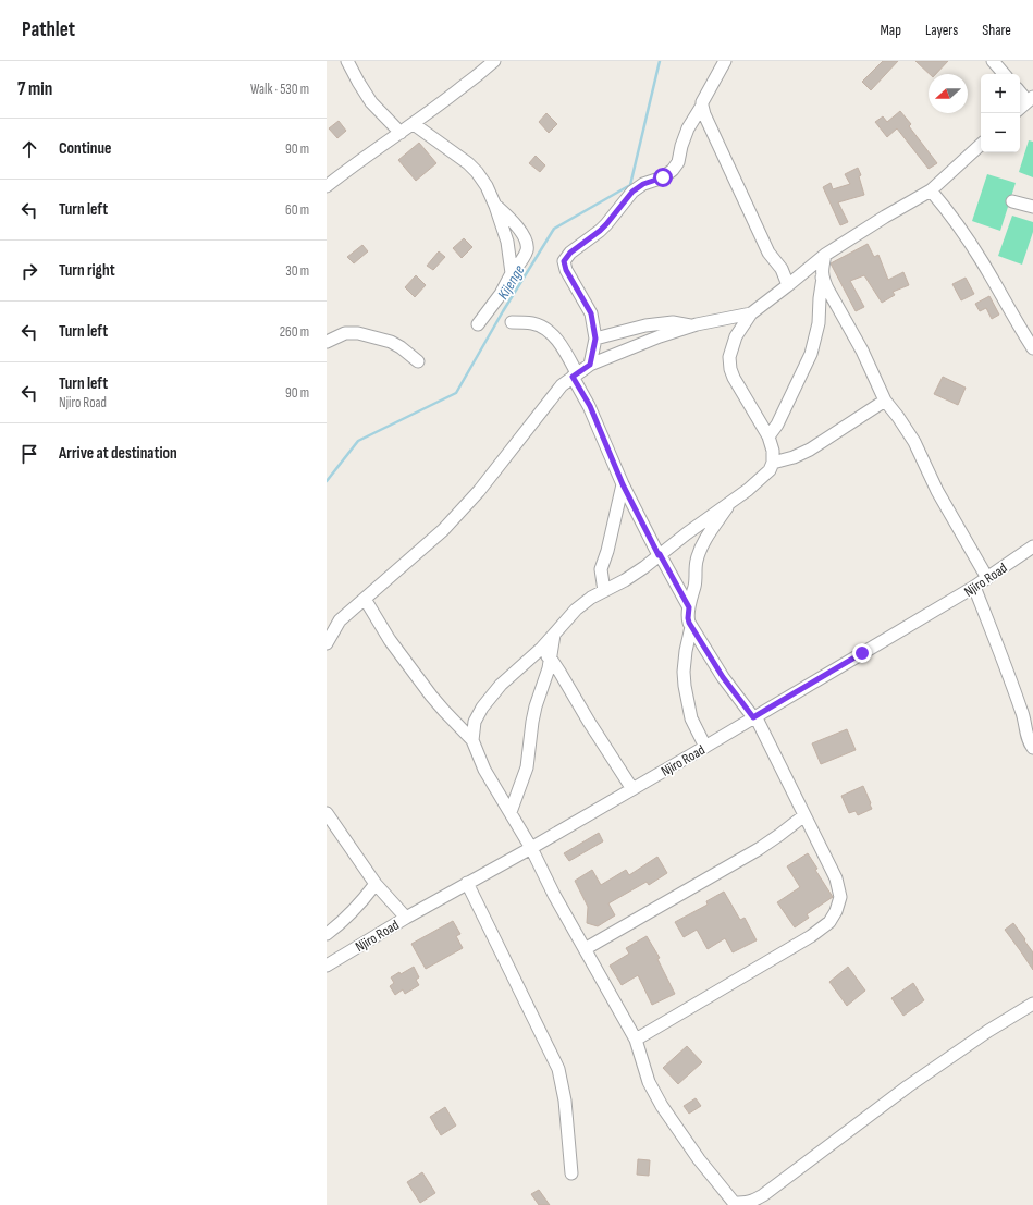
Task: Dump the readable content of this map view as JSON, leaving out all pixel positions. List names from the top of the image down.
{
  "streets": {
    "street": ["Njiro Road"]
  },
  "water": ["Kijenge"],
  "north": "left",
  "page": {
    "header": "Pathlet",
    "nav": ["Map", "Layers", "Share"],
    "heading": ["7 min", "Walk · 530 m"],
    "map_buttons": ["+", "−"],
    "list": [
      ["Continue", "90 m"],
      ["Turn left", "60 m"],
      ["Turn right", "30 m"],
      ["Turn left", "260 m"],
      ["Turn left", "Njiro Road", "90 m"],
      "Arrive at destination"
    ]
  }
}
